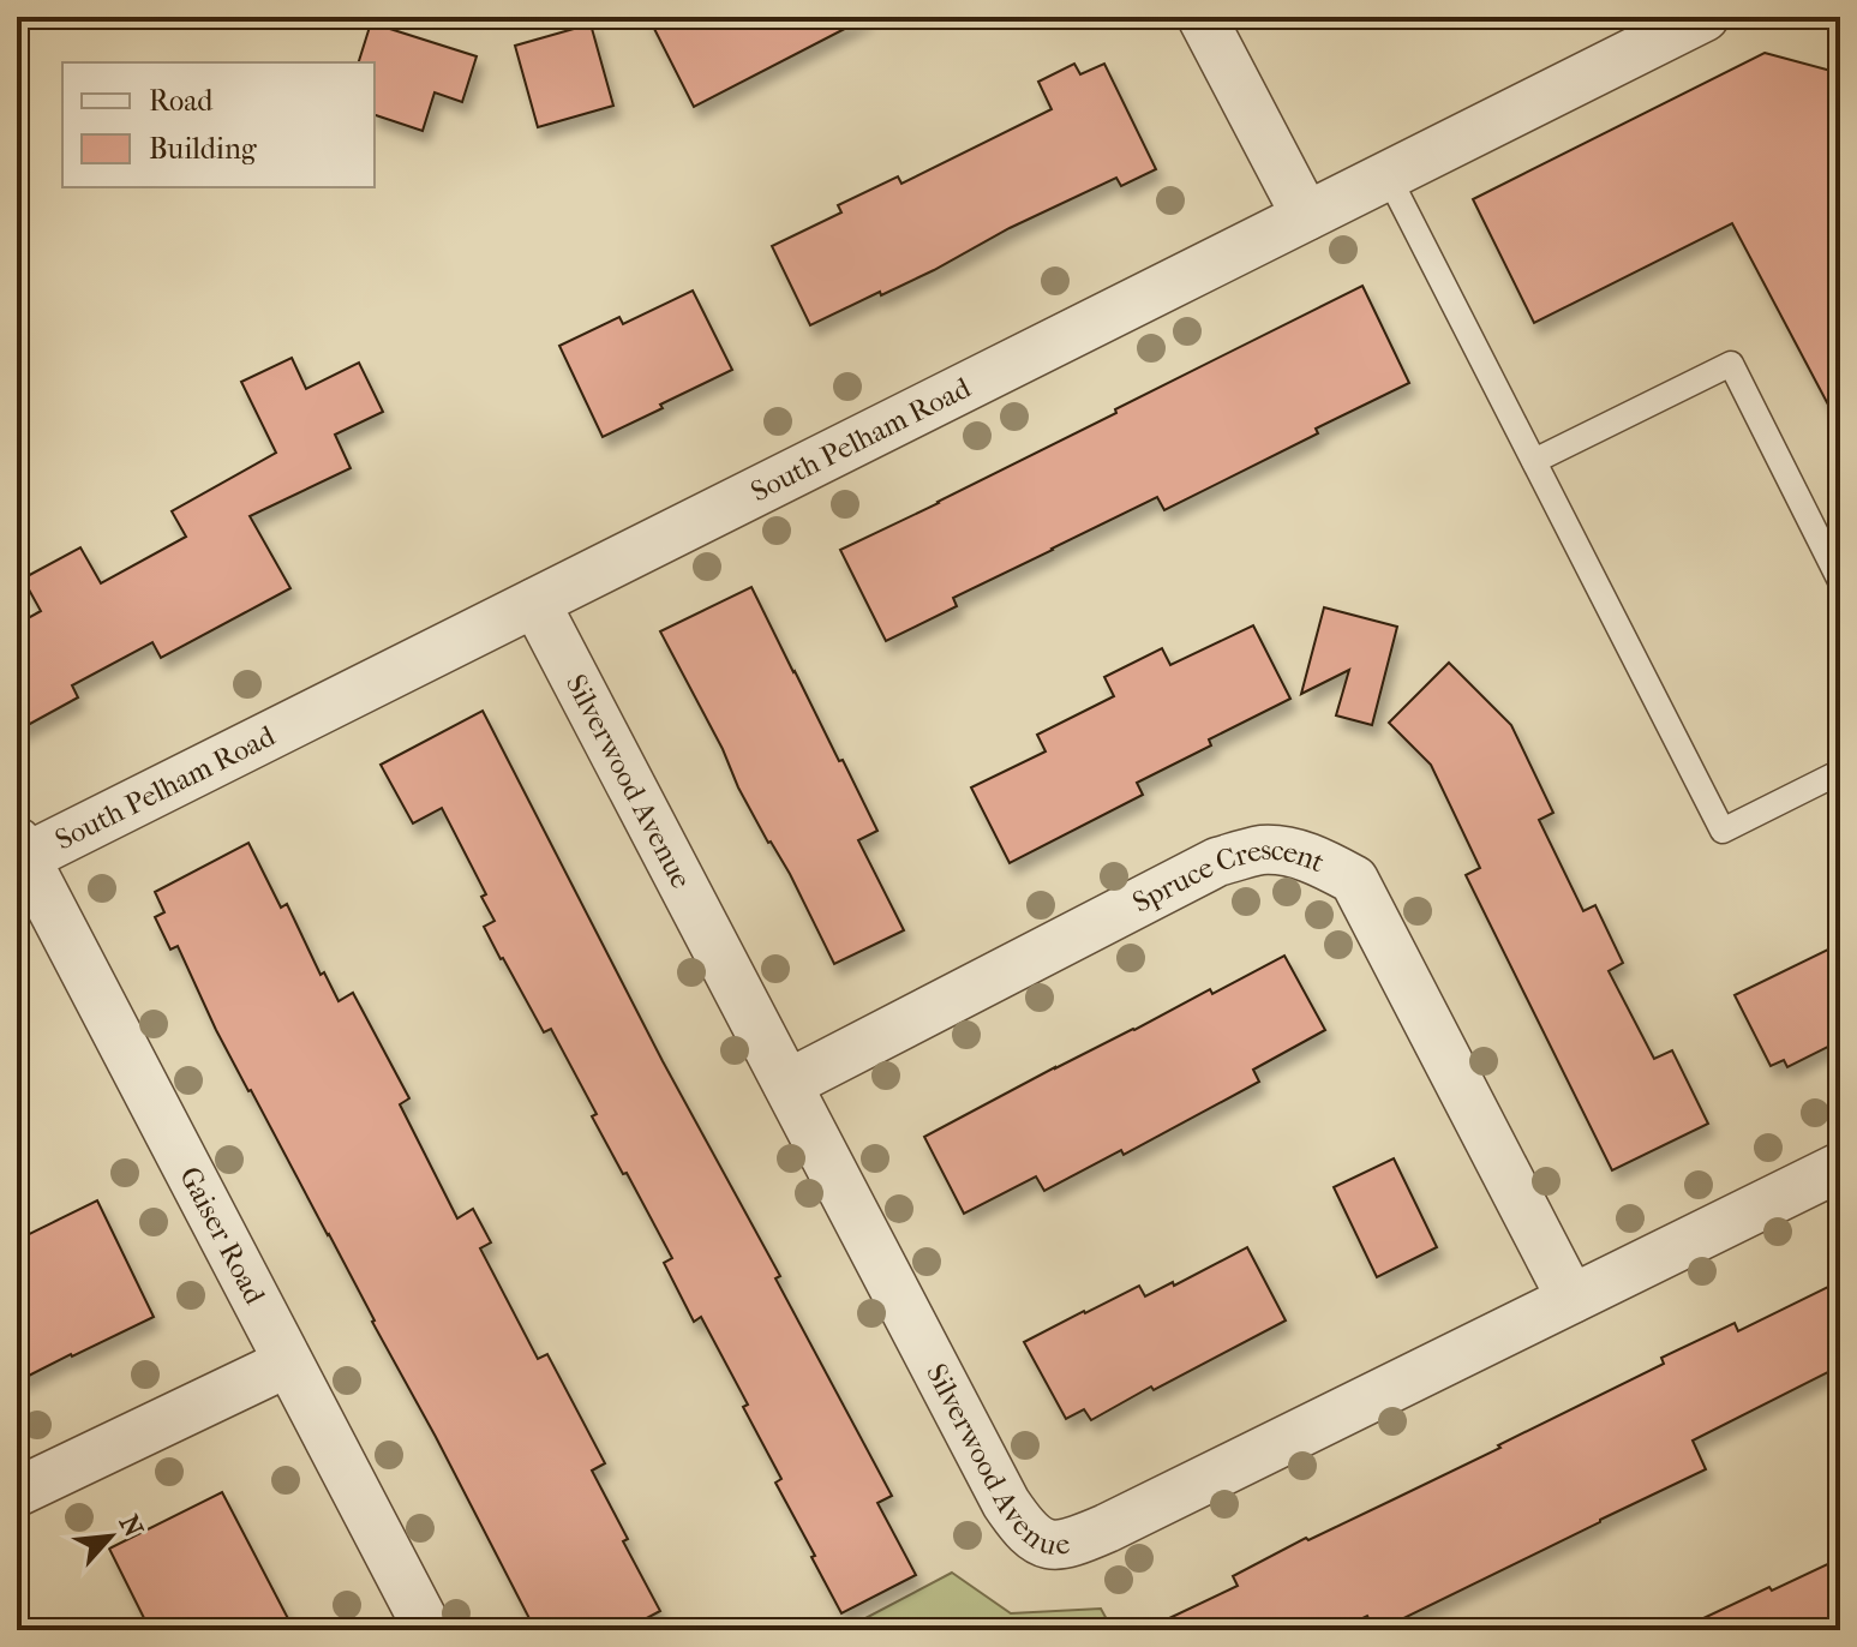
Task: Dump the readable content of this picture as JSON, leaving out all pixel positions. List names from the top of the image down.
{
  "streets": {
    "street": [
      "South Pelham Road",
      "Silverwood Avenue",
      "Spruce Crescent",
      "Gaiser Road"
    ]
  },
  "crossings": [
    ["South Pelham Road", "Silverwood Avenue"],
    ["South Pelham Road", "Gaiser Road"],
    ["Silverwood Avenue", "Spruce Crescent"]
  ],
  "legend": ["Road", "Building"],
  "north": "top right"
}
